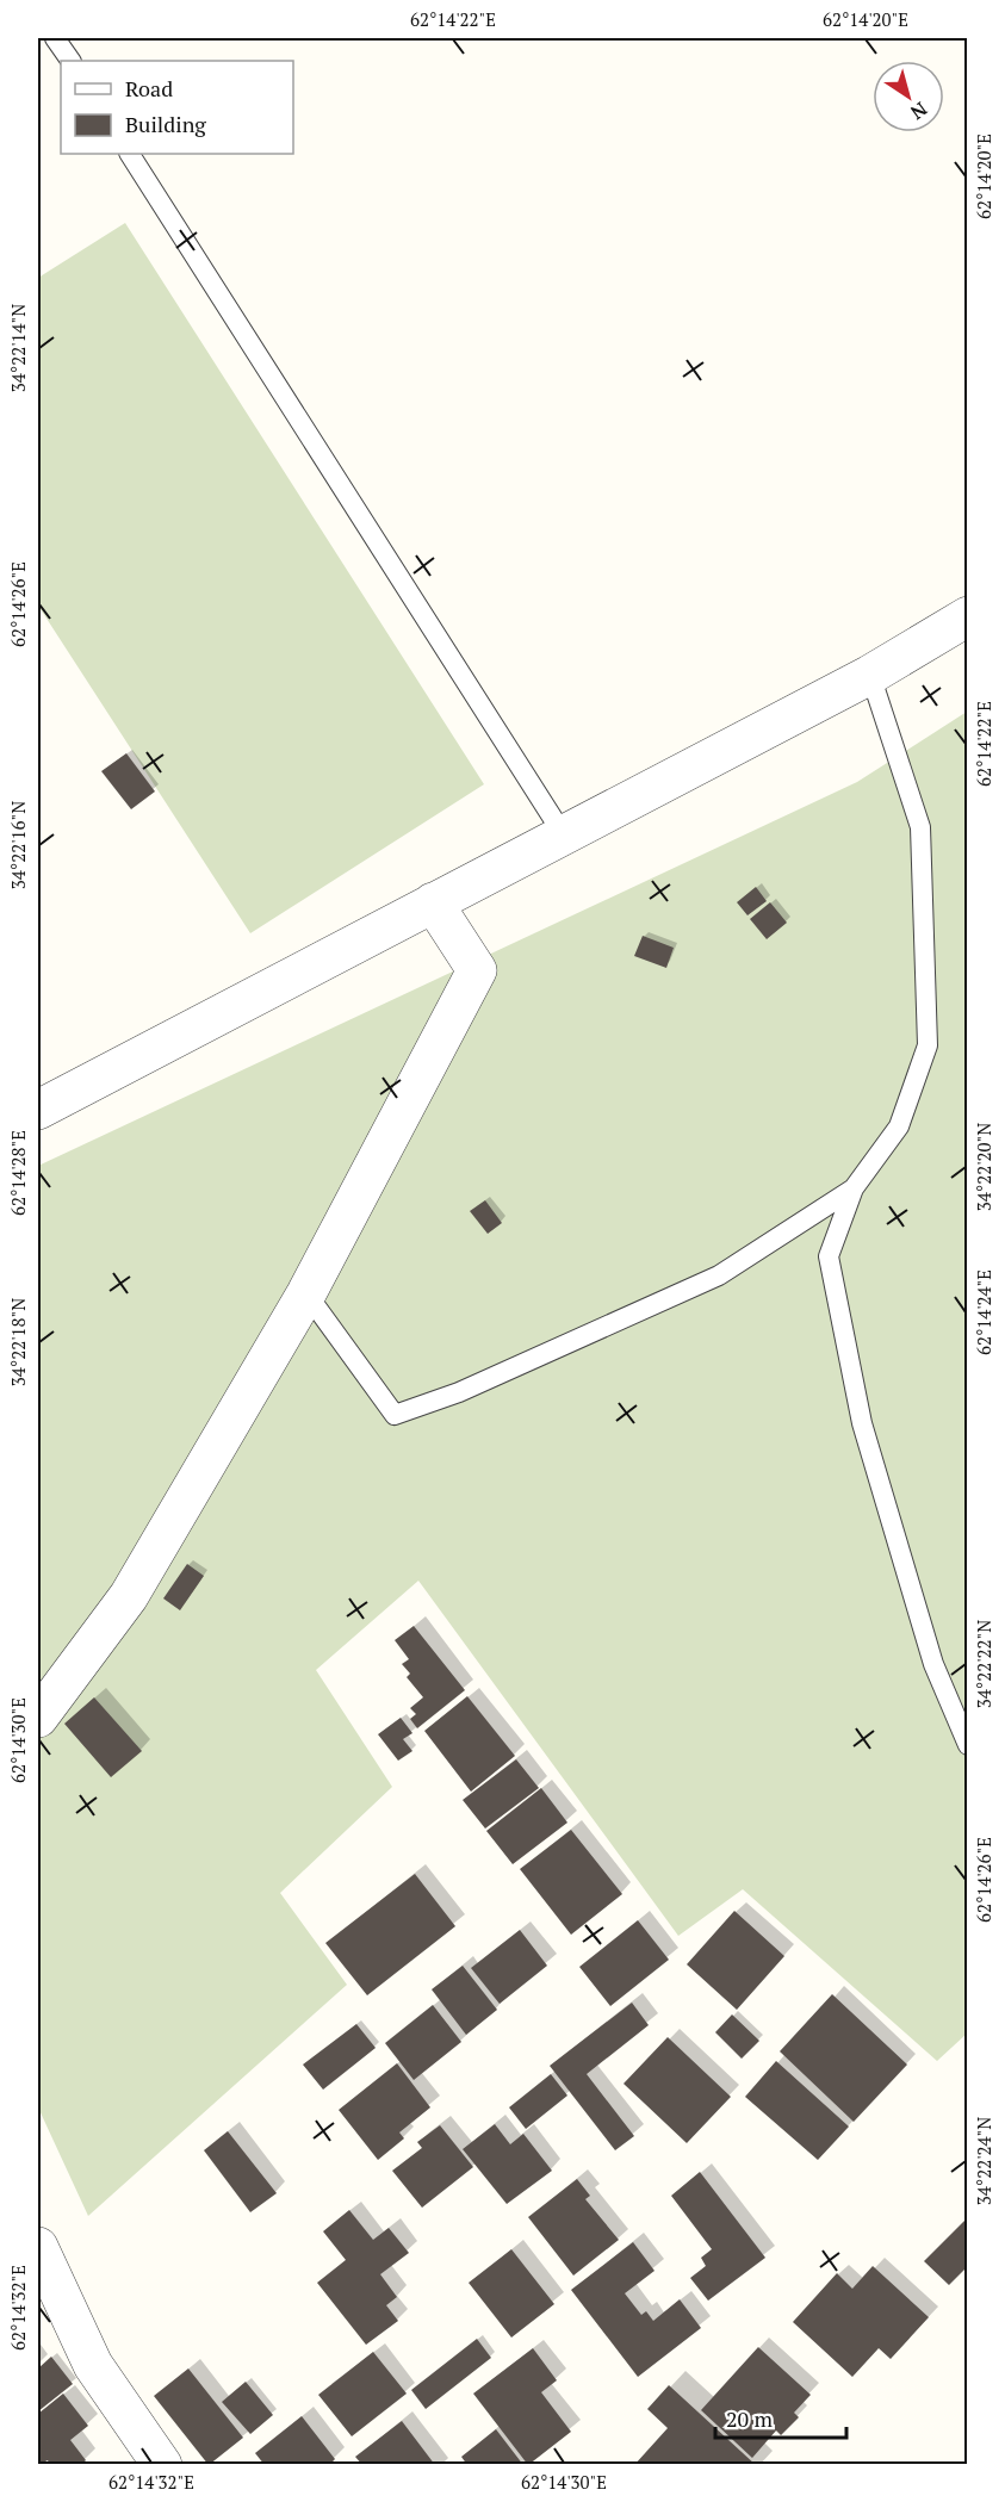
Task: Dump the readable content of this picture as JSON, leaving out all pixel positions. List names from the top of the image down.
{
  "legend": ["Road", "Building"],
  "scale_bar": "20 m",
  "north": "bottom right",
  "coordinates": [
    "62°14'22\"E",
    "62°14'20\"E",
    "34°22'14\"N",
    "62°14'26\"E",
    "34°22'16\"N",
    "34°22'20\"N",
    "62°14'28\"E",
    "62°14'24\"E",
    "34°22'18\"N",
    "34°22'22\"N",
    "62°14'30\"E",
    "34°22'24\"N",
    "62°14'32\"E"
  ]
}
